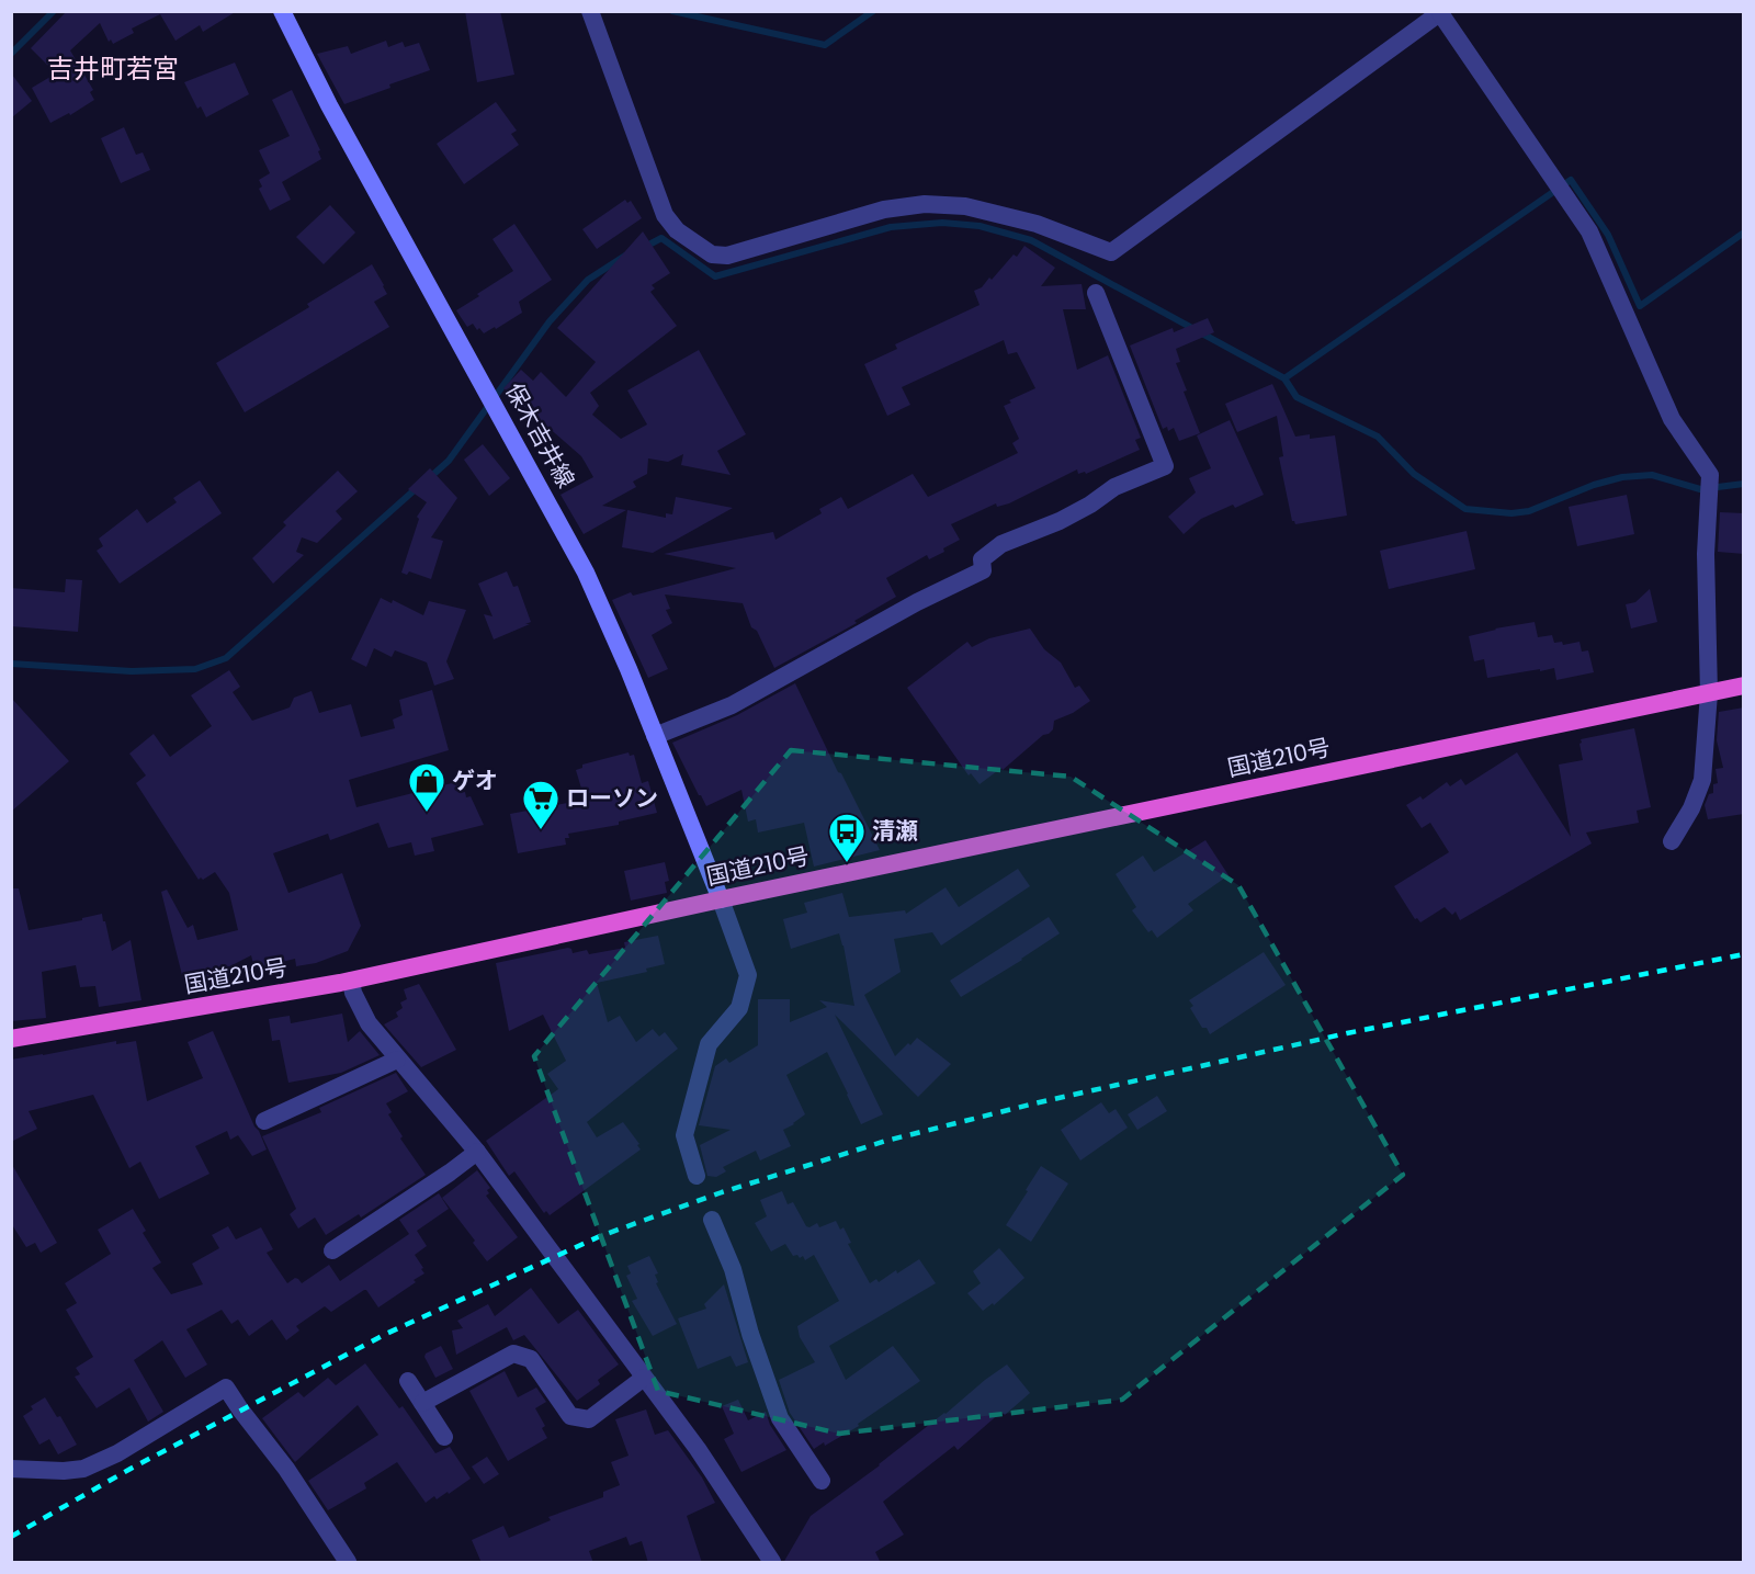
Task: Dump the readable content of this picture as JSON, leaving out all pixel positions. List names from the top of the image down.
{
  "streets": {
    "highway": ["国道210号"],
    "main road": ["保木吉井線"]
  },
  "crossings": [
    ["保木吉井線", "国道210号"]
  ],
  "districts": ["吉井町若宮"],
  "places": {
    "shop": ["ゲオ"],
    "supermarket": ["ローソン"],
    "bus stop": ["清瀬"]
  }
}
